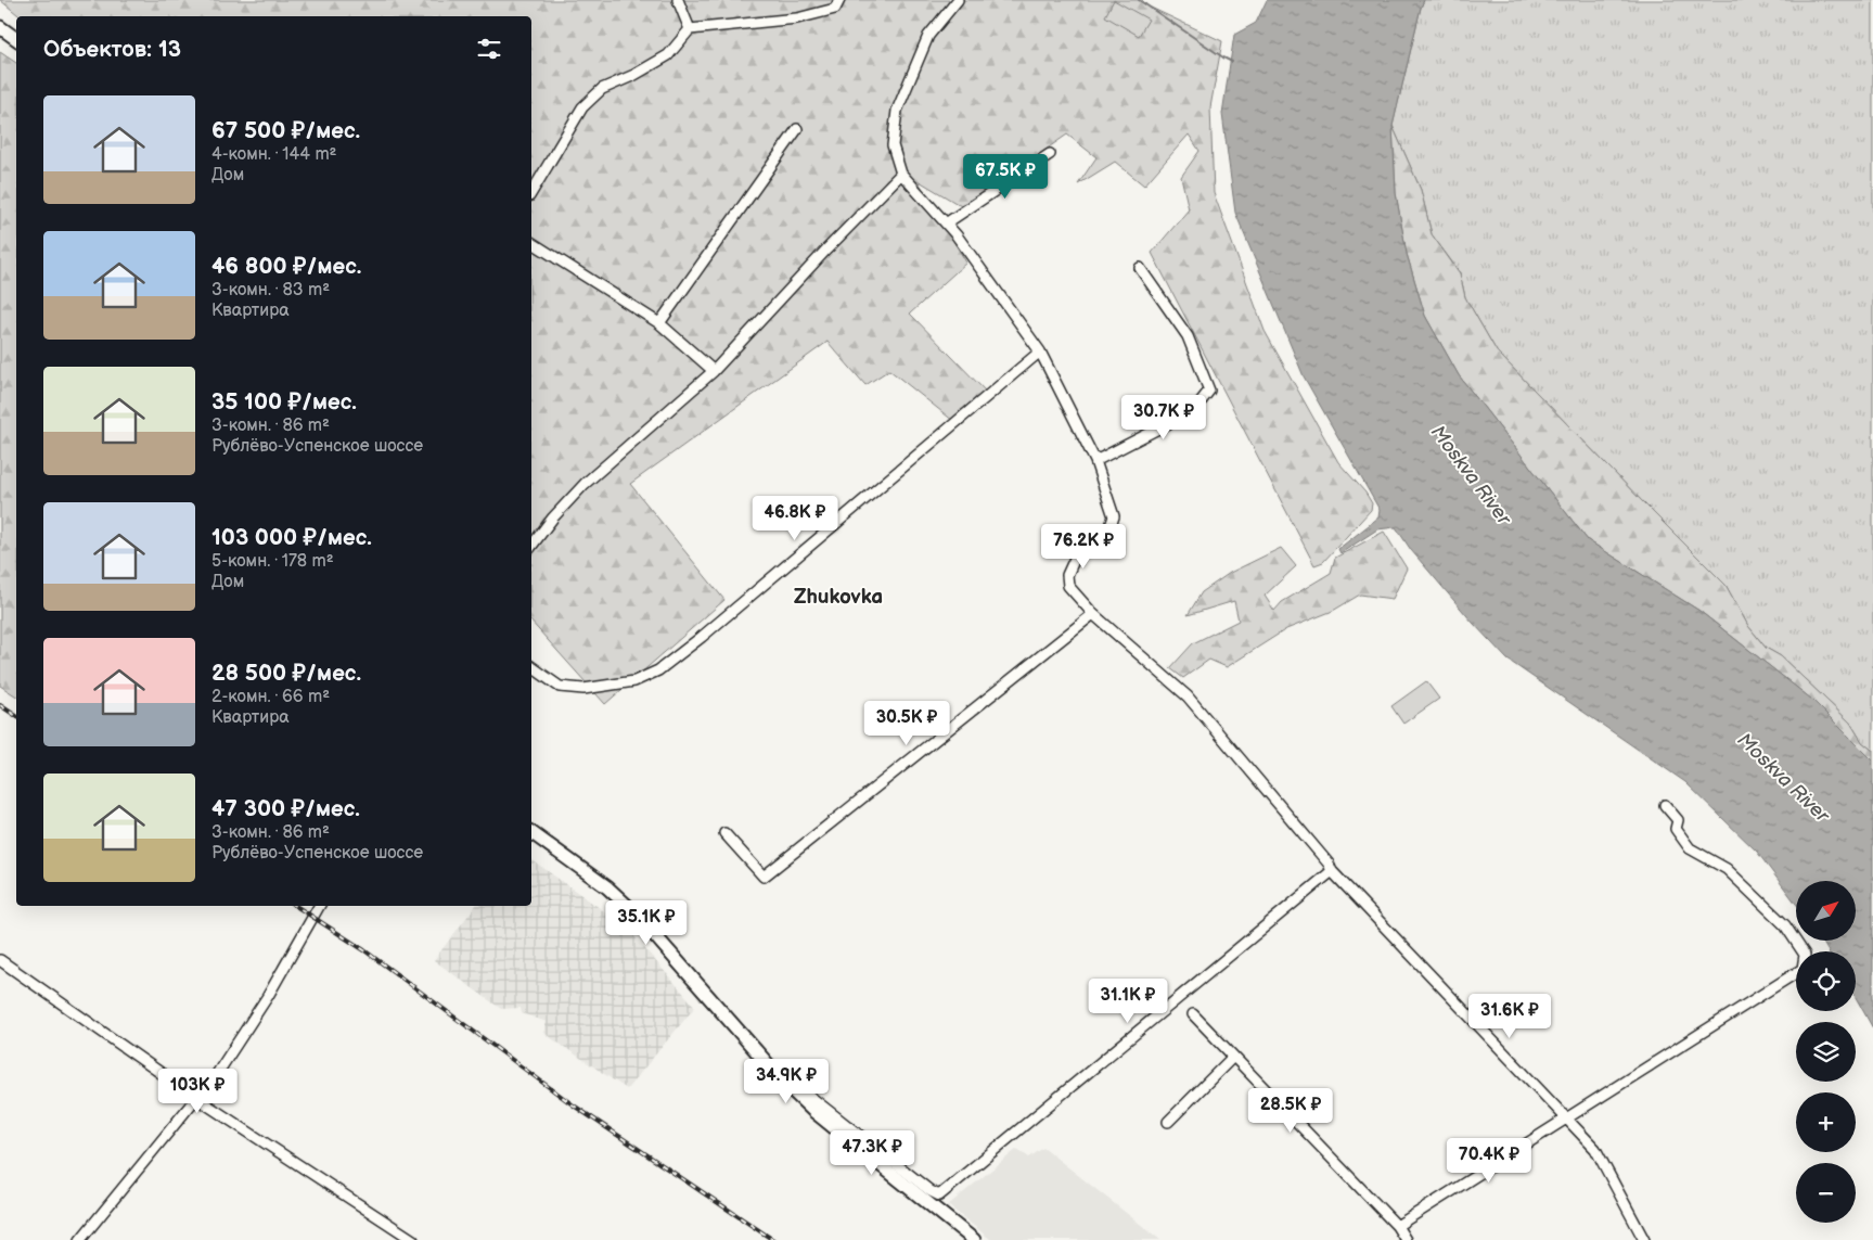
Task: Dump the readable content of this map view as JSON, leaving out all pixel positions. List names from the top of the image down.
{
  "districts": ["Zhukovka"],
  "water": ["Moskva River"],
  "north": "top right",
  "page": {
    "heading": "Объектов: 13",
    "list": [
      {
        "name": "67 500 ₽/мес.",
        "note": "4-комн. · 144 m² · Дом"
      },
      {
        "name": "46 800 ₽/мес.",
        "note": "3-комн. · 83 m² · Квартира"
      },
      {
        "name": "35 100 ₽/мес.",
        "note": "3-комн. · 86 m² · Рублёво-Успенское шоссе"
      },
      {
        "name": "103 000 ₽/мес.",
        "note": "5-комн. · 178 m² · Дом"
      },
      {
        "name": "28 500 ₽/мес.",
        "note": "2-комн. · 66 m² · Квартира"
      },
      {
        "name": "47 300 ₽/мес.",
        "note": "3-комн. · 86 m² · Рублёво-Успенское шоссе"
      }
    ],
    "price": [
      "67.5K ₽",
      "30.7K ₽",
      "46.8K ₽",
      "76.2K ₽",
      "30.5K ₽",
      "35.1K ₽",
      "31.1K ₽",
      "31.6K ₽",
      "34.9K ₽",
      "103K ₽",
      "28.5K ₽",
      "47.3K ₽",
      "70.4K ₽"
    ],
    "map_buttons": ["+", "−"]
  }
}
